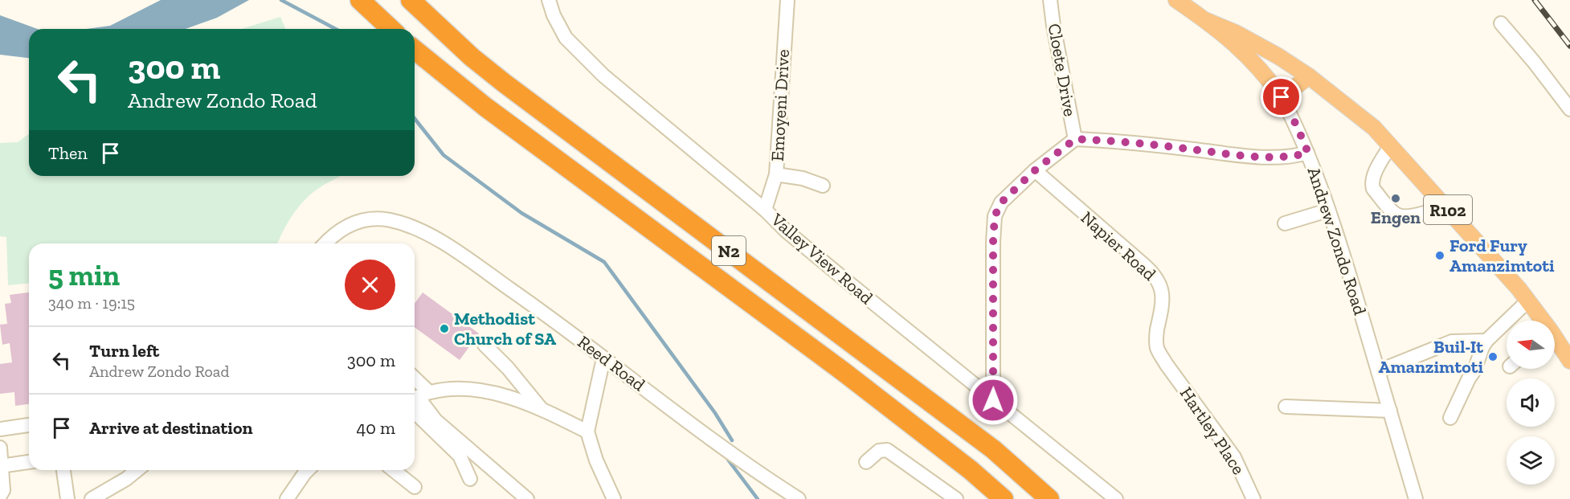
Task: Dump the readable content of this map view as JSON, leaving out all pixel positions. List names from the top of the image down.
{
  "streets": {
    "highway": ["N2"],
    "main road": ["R102", "Andrew Zondo Road"],
    "street": [
      "Cloete Drive",
      "Emoyeni Drive",
      "Napier Road",
      "Valley View Road",
      "Reed Road",
      "Hartley Place"
    ]
  },
  "crossings": [
    ["Emoyeni Drive", "Valley View Road"],
    ["Napier Road", "Hartley Place"]
  ],
  "places": [
    "Engen",
    "Ford Fury Amanzimtoti",
    "Methodist Church of SA",
    "Buil-It Amanzimtoti"
  ],
  "north": "left",
  "page": {
    "turn": ["300 m", "Andrew Zondo Road"],
    "then": "Then",
    "heading": ["5 min", "340 m · 19:15"],
    "list": [
      {
        "name": "Turn left",
        "note": "Andrew Zondo Road",
        "value": "300 m"
      },
      {
        "name": "Arrive at destination",
        "value": "40 m"
      }
    ]
  }
}
